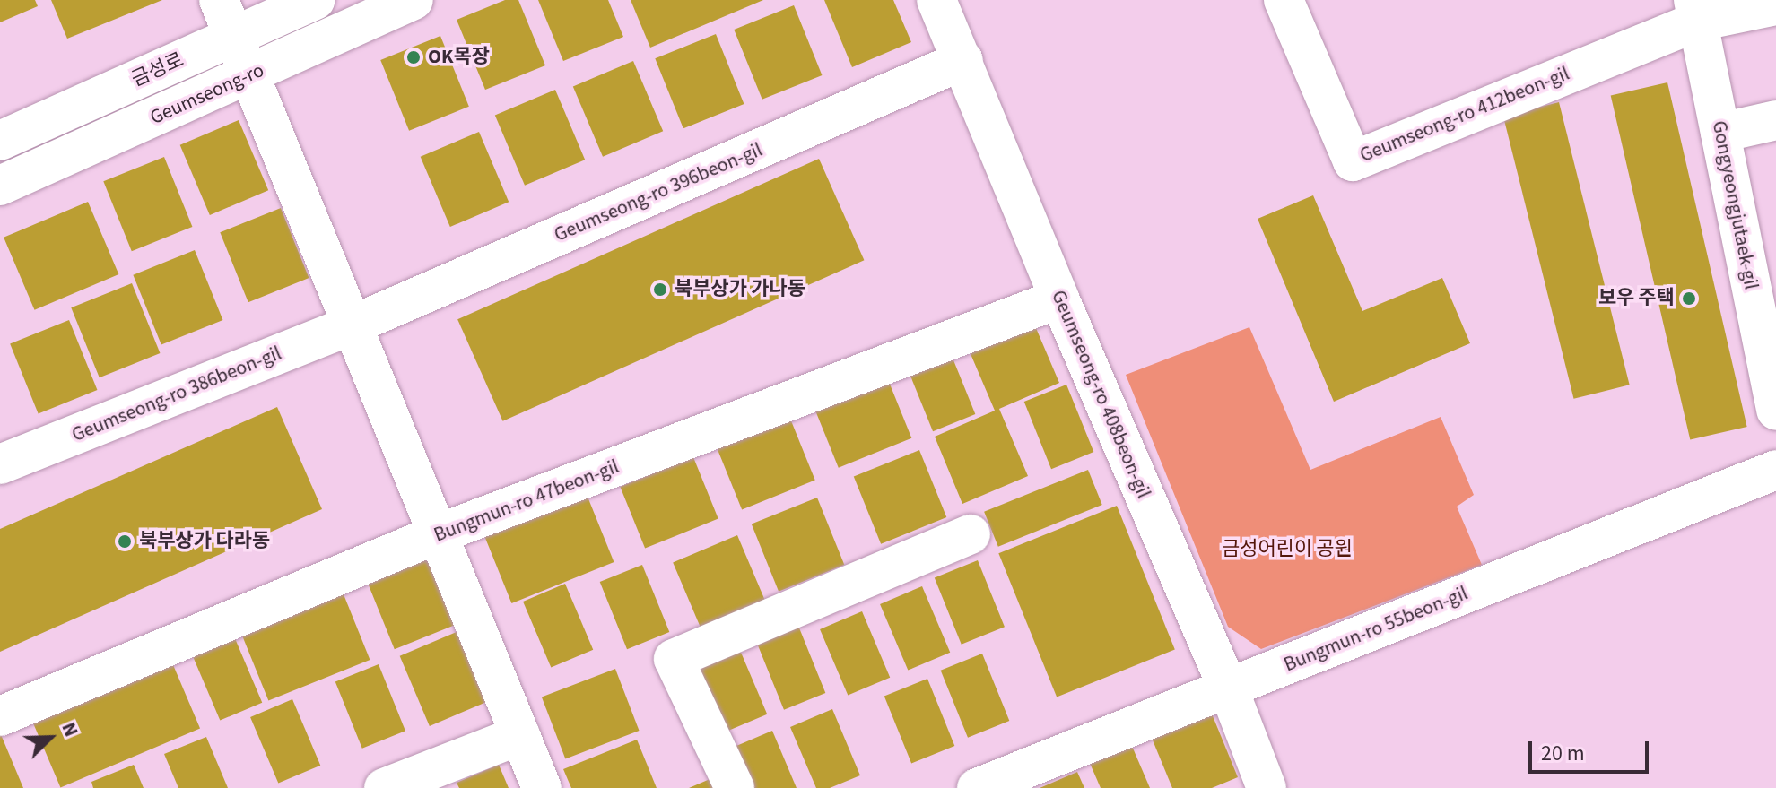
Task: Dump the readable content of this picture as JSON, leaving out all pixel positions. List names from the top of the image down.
{
  "streets": {
    "street": [
      "금성로",
      "Geumseong-ro",
      "Geumseong-ro 412beon-gil",
      "Geumseong-ro 396beon-gil",
      "Gongyeongjutaek-gil",
      "Geumseong-ro 386beon-gil",
      "Geumseong-ro 408beon-gil",
      "Bungmun-ro 47beon-gil",
      "Bungmun-ro 55beon-gil"
    ]
  },
  "crossings": [
    ["Geumseong-ro 412beon-gil", "Gongyeongjutaek-gil"],
    ["Geumseong-ro 396beon-gil", "Geumseong-ro 386beon-gil"],
    ["Geumseong-ro 396beon-gil", "Geumseong-ro 408beon-gil"],
    ["Geumseong-ro 408beon-gil", "Bungmun-ro 47beon-gil"],
    ["Geumseong-ro 408beon-gil", "Bungmun-ro 55beon-gil"]
  ],
  "parks": ["금성어린이 공원"],
  "places": [
    "OK목장",
    "북부상가 가나동",
    "보우 주택",
    "북부상가 다라동"
  ],
  "scale_bar": "20 m",
  "north": "top right"
}
